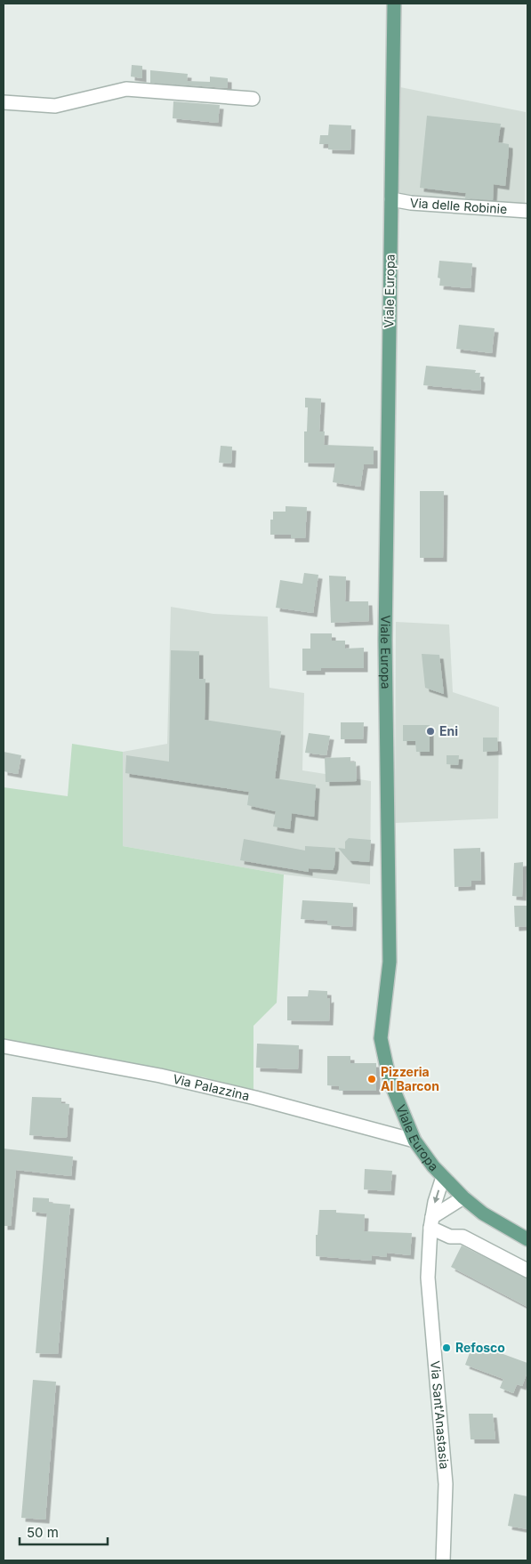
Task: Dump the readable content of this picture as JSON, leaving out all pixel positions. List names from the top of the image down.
{
  "streets": {
    "main road": ["Viale Europa"],
    "street": ["Via delle Robinie", "Via Palazzina", "Via Sant'Anastasia"]
  },
  "crossings": [
    ["Via delle Robinie", "Viale Europa"],
    ["Viale Europa", "Via Palazzina"],
    ["Viale Europa", "Via Sant'Anastasia"]
  ],
  "places": ["Eni", "Pizzeria Al Barcon", "Refosco"],
  "scale_bar": "50 m"
}
